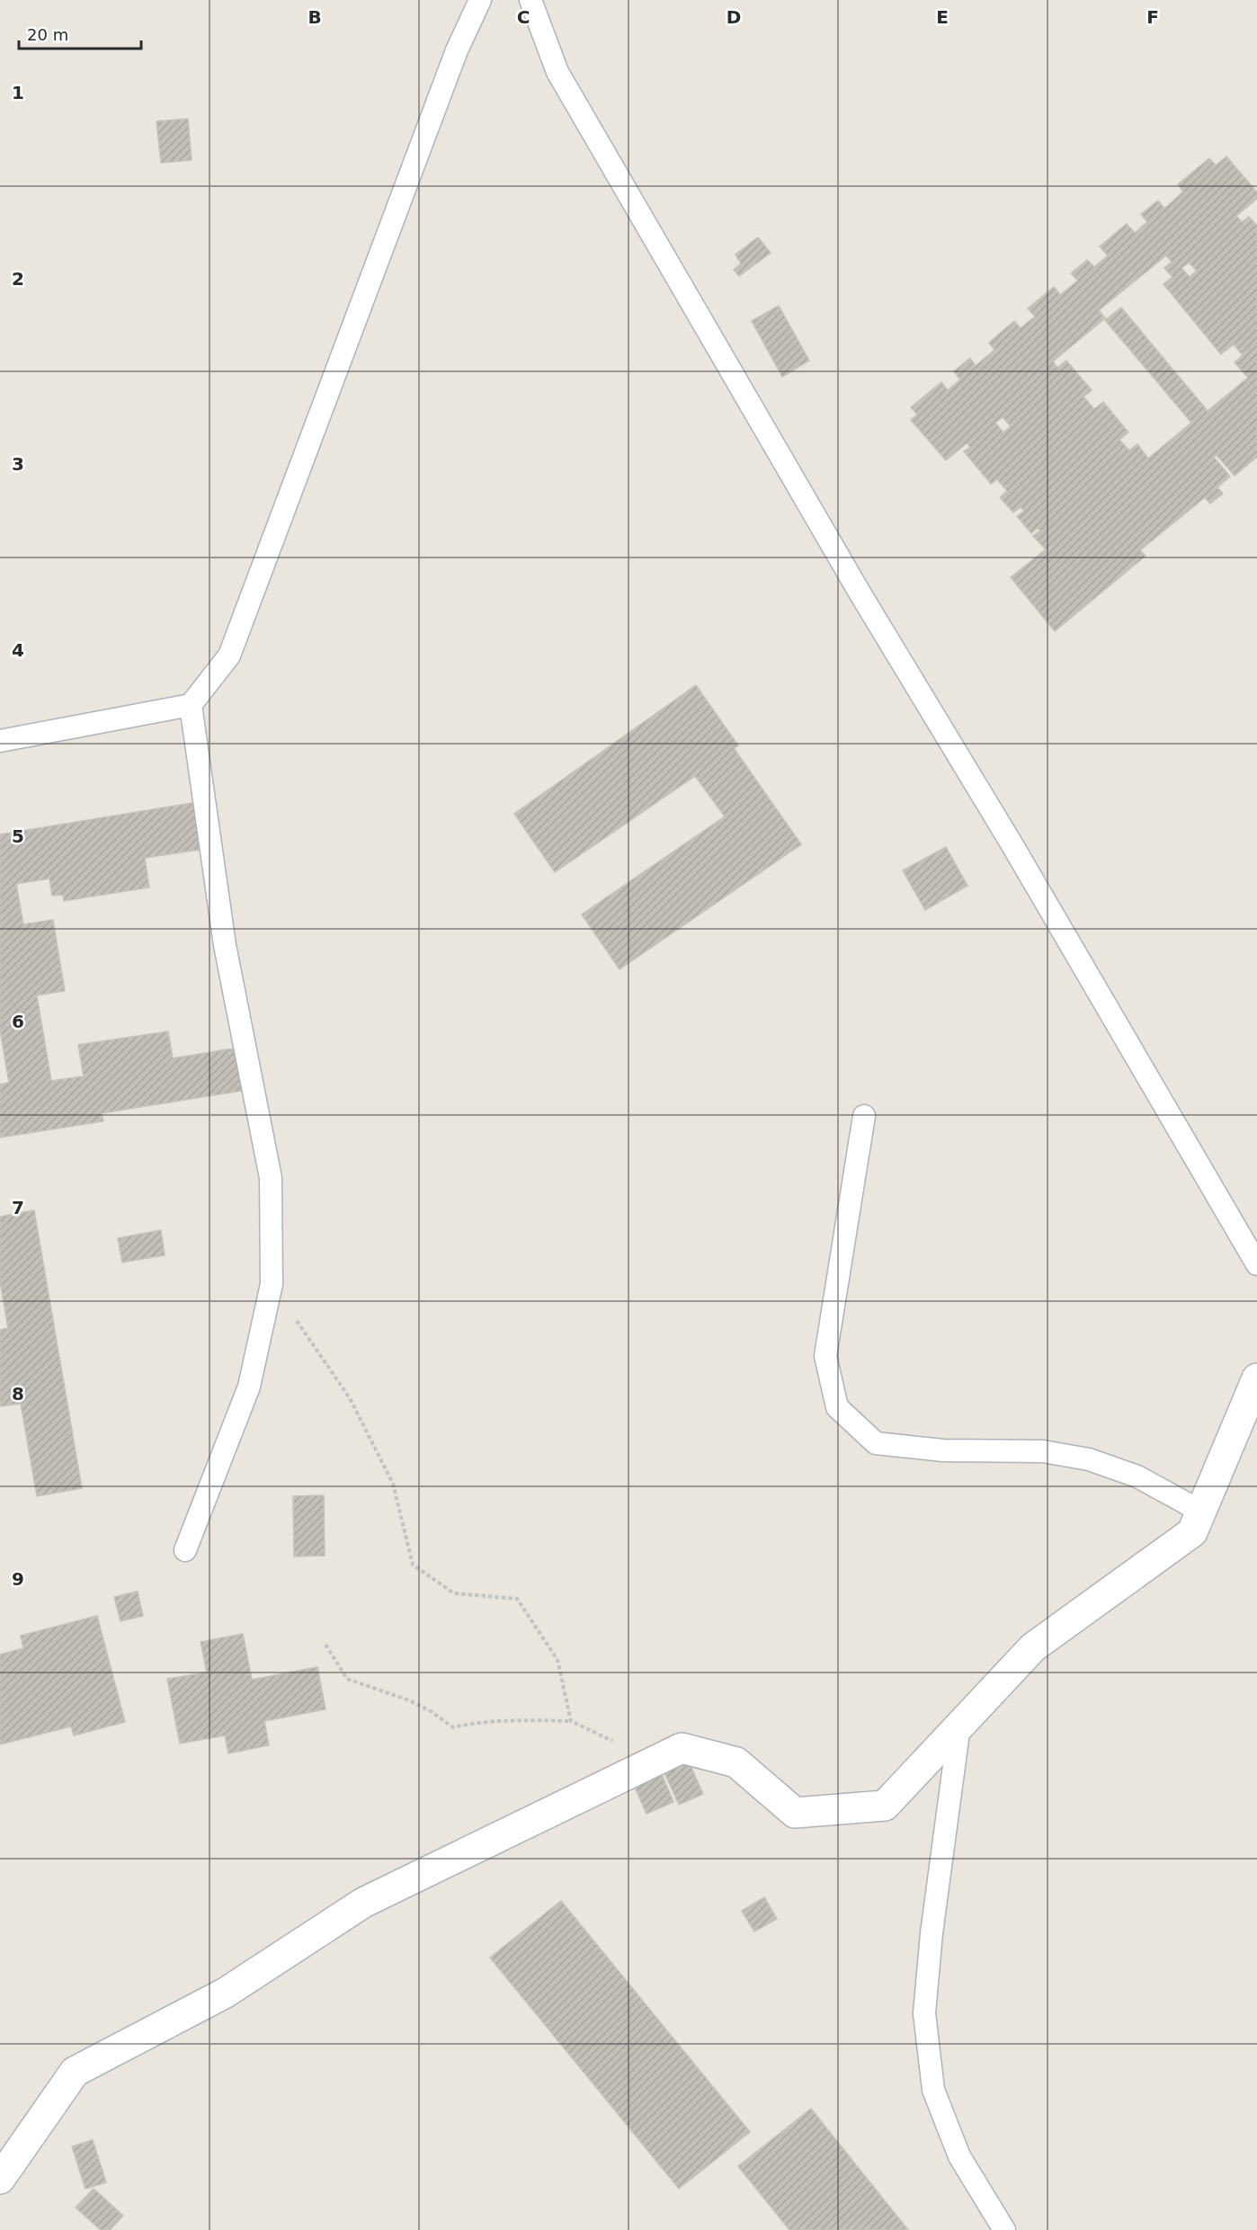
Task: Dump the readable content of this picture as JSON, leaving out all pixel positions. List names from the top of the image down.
{
  "scale_bar": "20 m",
  "grid": {
    "columns": [
      "B",
      "C",
      "D",
      "E",
      "F"
    ],
    "rows": [
      "1",
      "2",
      "3",
      "4",
      "5",
      "6",
      "7",
      "8",
      "9"
    ]
  }
}
